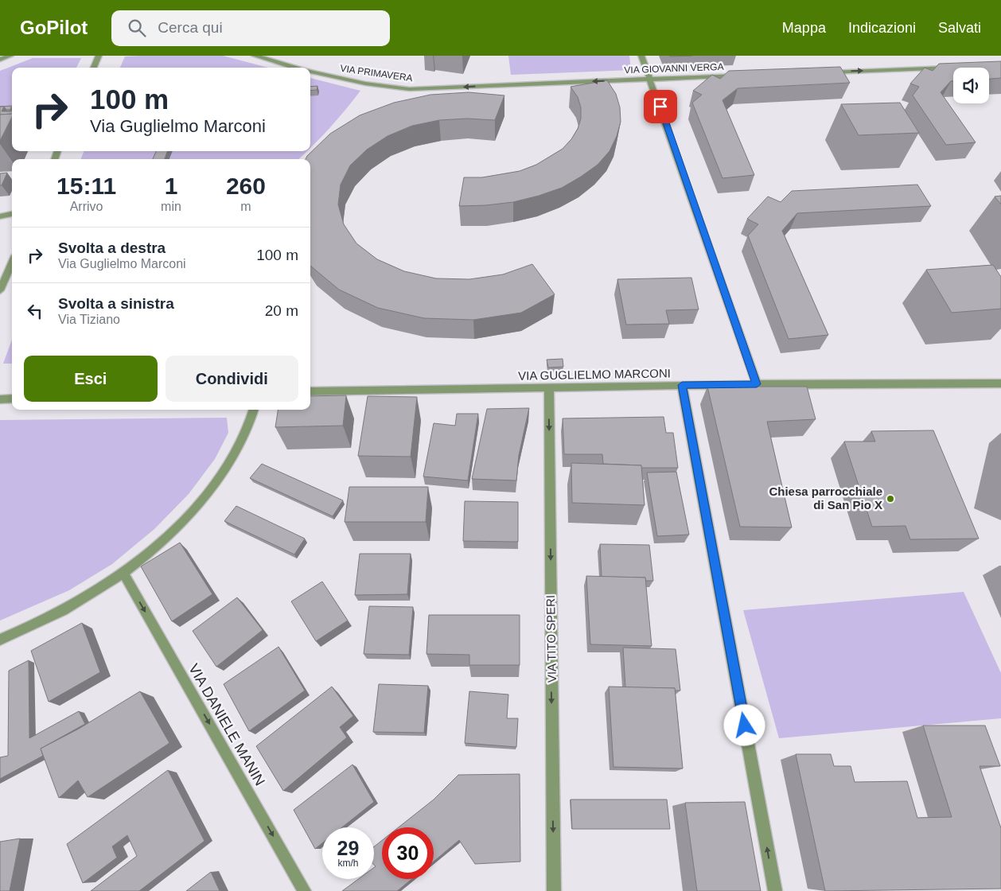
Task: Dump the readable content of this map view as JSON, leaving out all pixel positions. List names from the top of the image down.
{
  "streets": {
    "street": [
      "VIA GIOVANNI VERGA",
      "VIA PRIMAVERA",
      "VIA GUGLIELMO MARCONI",
      "VIA TITO SPERI",
      "VIA DANIELE MANIN"
    ]
  },
  "crossings": [
    ["VIA GIOVANNI VERGA", "VIA PRIMAVERA"],
    ["VIA GUGLIELMO MARCONI", "VIA TITO SPERI"]
  ],
  "one_way": ["VIA GIOVANNI VERGA", "VIA TITO SPERI", "VIA DANIELE MANIN"],
  "places": ["Chiesa parrocchiale di San Pio X"],
  "page": {
    "header": "GoPilot",
    "search": "Cerca qui",
    "nav": ["Mappa", "Indicazioni", "Salvati"],
    "turn": ["100 m", "Via Guglielmo Marconi"],
    "eta": [
      "15:11",
      "Arrivo",
      "1",
      "min",
      "260",
      "m"
    ],
    "list": [
      {
        "name": "Svolta a destra",
        "note": "Via Guglielmo Marconi",
        "value": "100 m"
      },
      {
        "name": "Svolta a sinistra",
        "note": "Via Tiziano",
        "value": "20 m"
      }
    ],
    "buttons": ["Esci", "Condividi"],
    "speed": "29 km/h",
    "limit": "30"
  }
}
